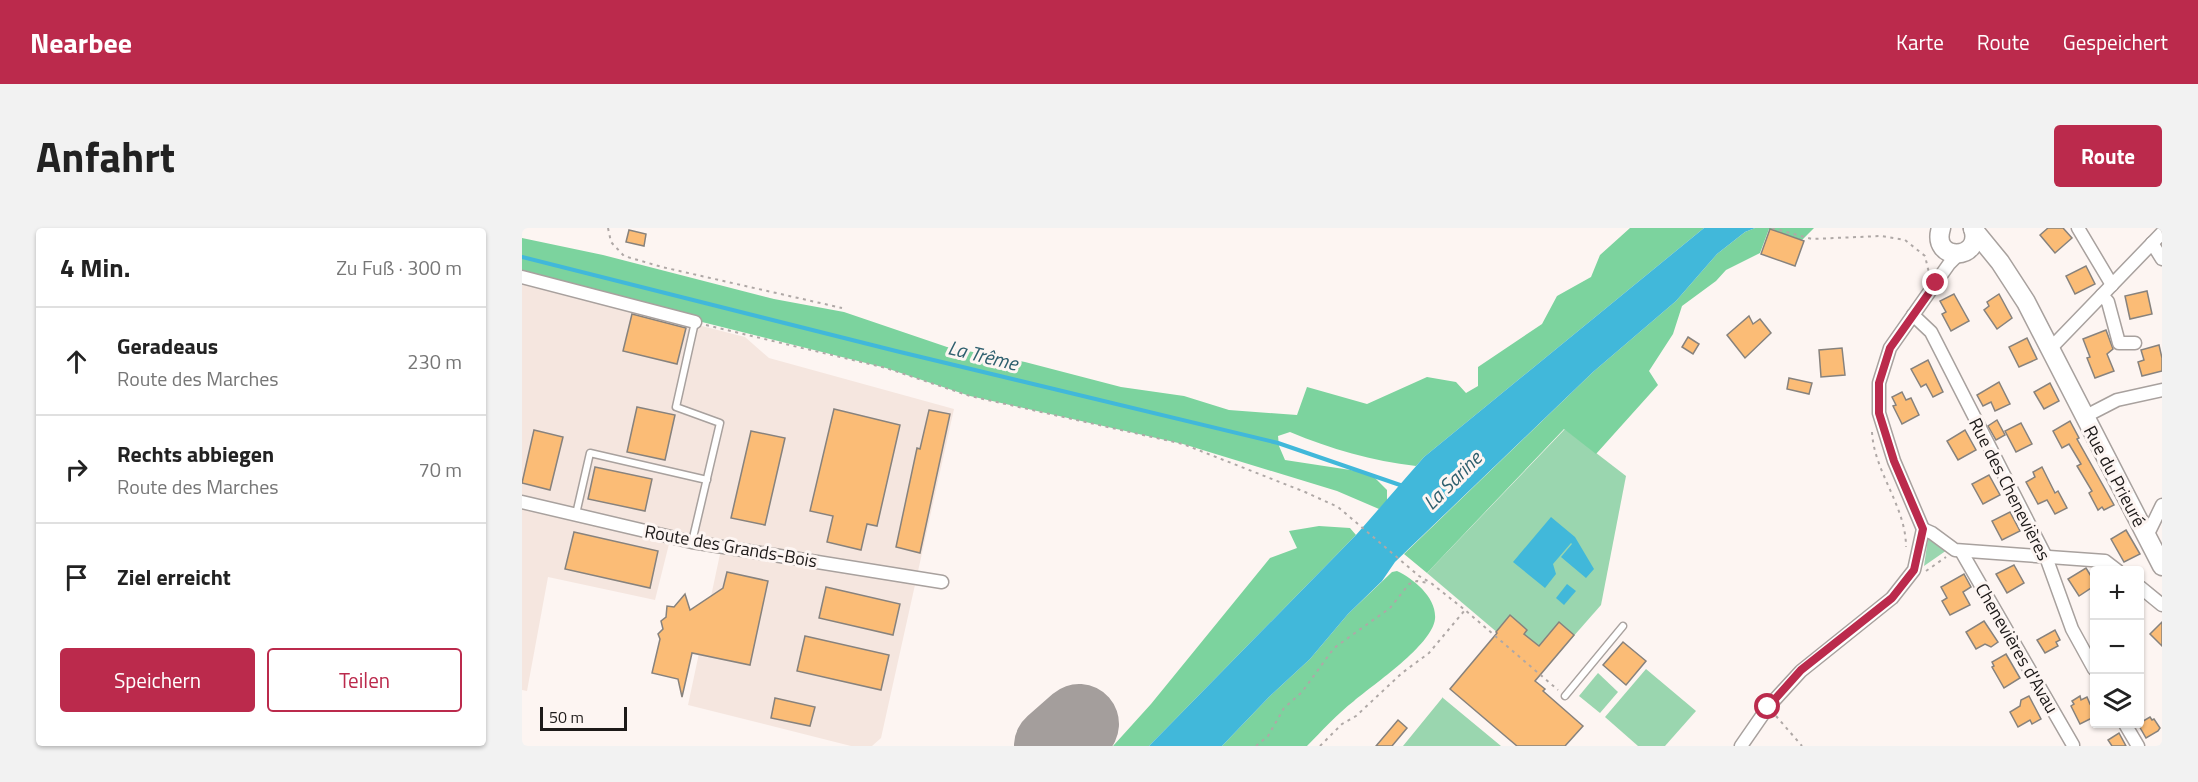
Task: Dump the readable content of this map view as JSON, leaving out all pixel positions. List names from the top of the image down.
{
  "streets": {
    "main road": ["Rue du Prieuré"],
    "street": ["Rue des Chenevières", "Route des Grands-Bois", "Chenevières d'Avau"]
  },
  "water": ["La Trême", "La Sarine"],
  "scale_bar": "50 m",
  "page": {
    "header": "Nearbee",
    "nav": ["Karte", "Route", "Gespeichert"],
    "title": "Anfahrt",
    "buttons": [
      "Route",
      ["Speichern", "Teilen"]
    ],
    "heading": ["4 Min.", "Zu Fuß · 300 m"],
    "list": [
      ["Geradeaus", "Route des Marches", "230 m"],
      ["Rechts abbiegen", "Route des Marches", "70 m"],
      "Ziel erreicht"
    ],
    "map_buttons": ["+", "−"],
    "scale": "50 m"
  }
}
